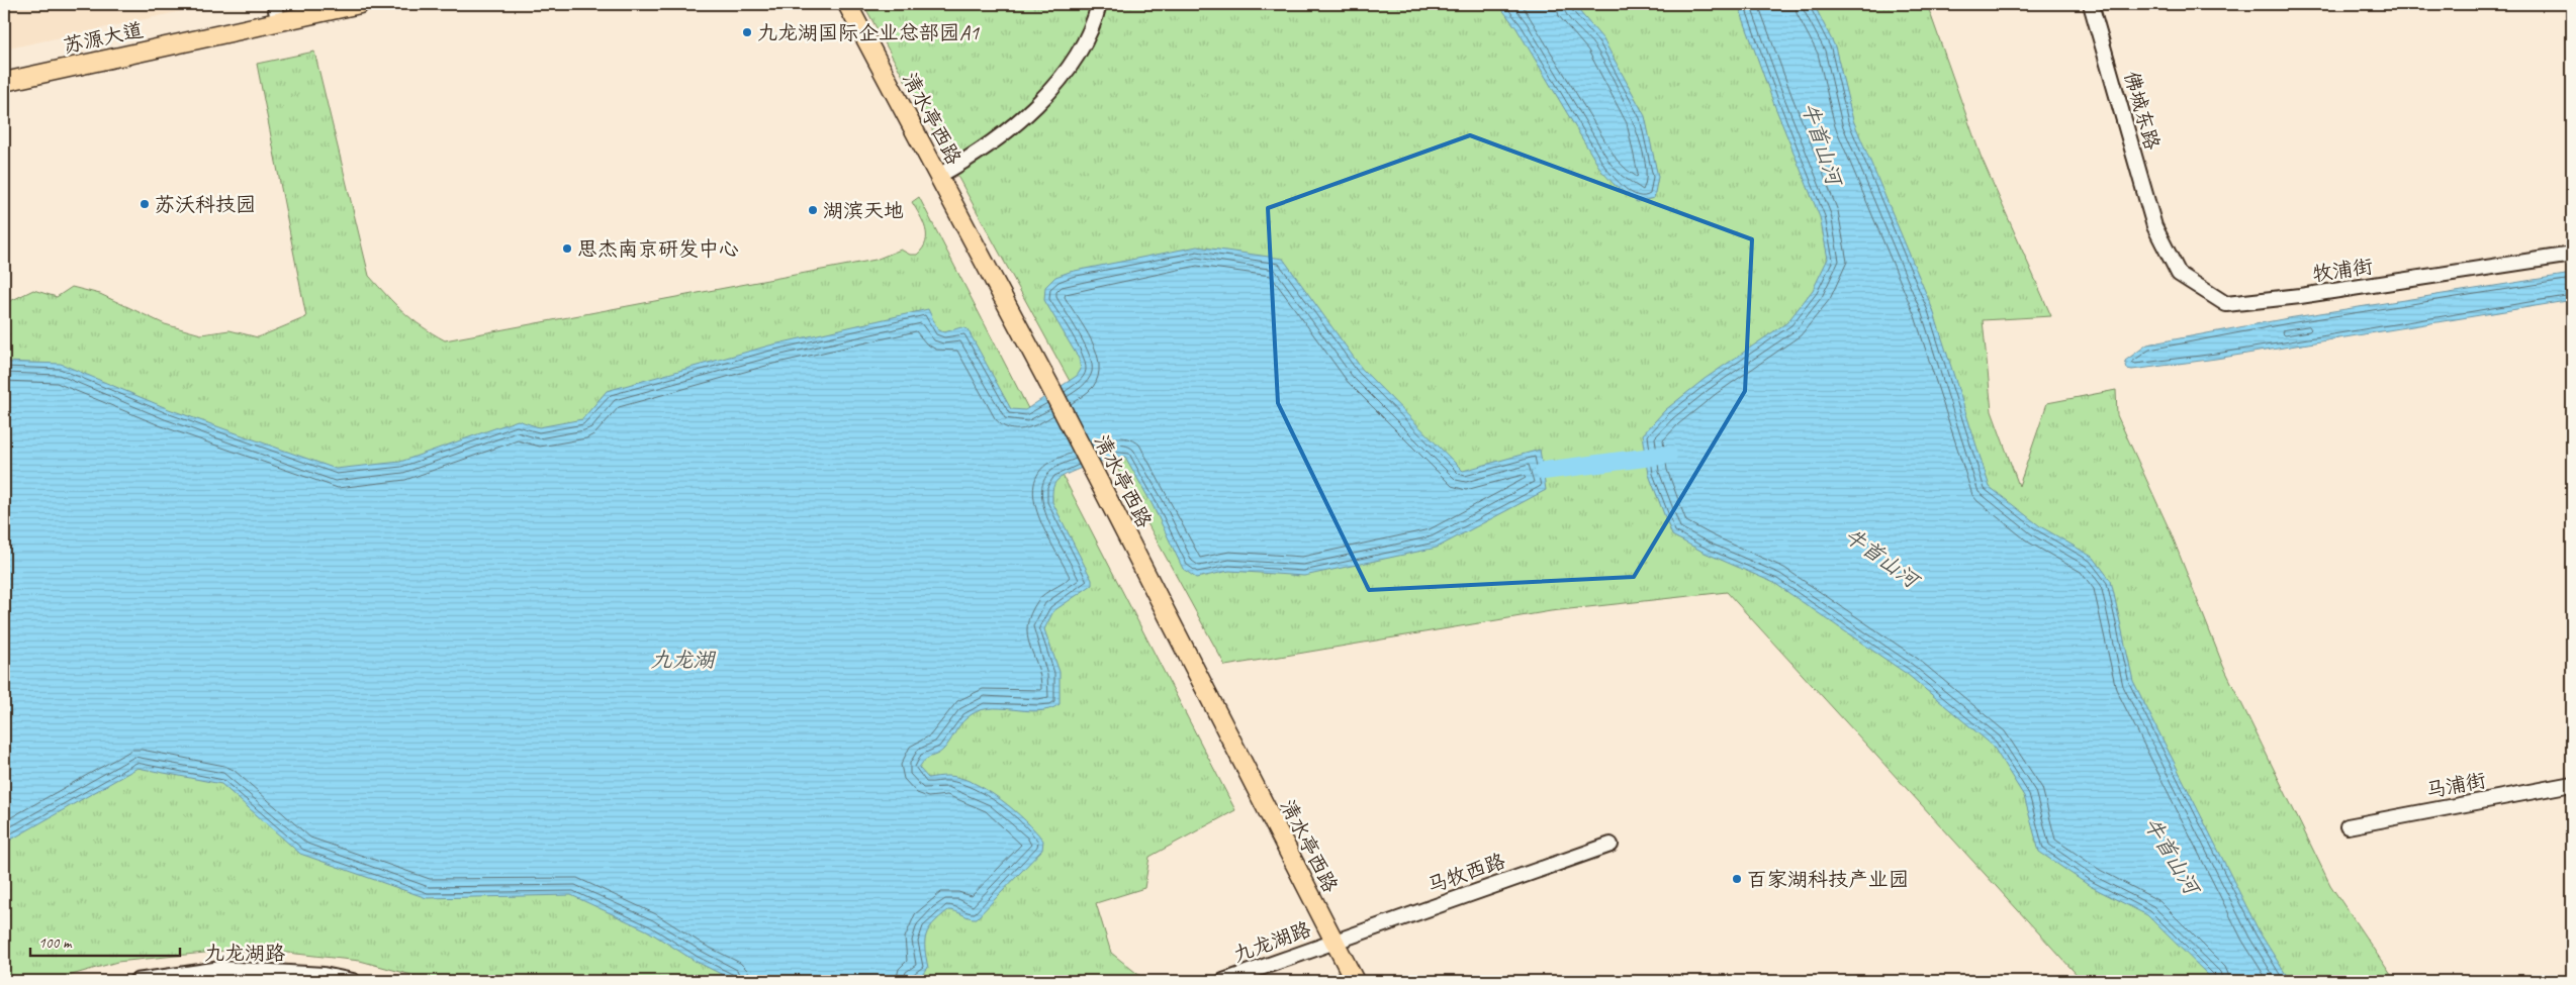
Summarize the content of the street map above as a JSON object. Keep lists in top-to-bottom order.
{
  "streets": {
    "main road": ["苏源大道", "清水亭西路"],
    "street": [
      "佛城东路",
      "牧浦街",
      "马浦街",
      "马牧西路",
      "九龙湖路"
    ]
  },
  "crossings": [
    ["佛城东路", "牧浦街"],
    ["清水亭西路", "马牧西路"],
    ["清水亭西路", "九龙湖路"],
    ["马牧西路", "九龙湖路"]
  ],
  "water": ["牛首山河", "九龙湖"],
  "places": [
    "九龙湖国际企业总部园A1",
    "苏沃科技园",
    "湖滨天地",
    "思杰南京研发中心",
    "百家湖科技产业园"
  ],
  "scale_bar": "100 m"
}
